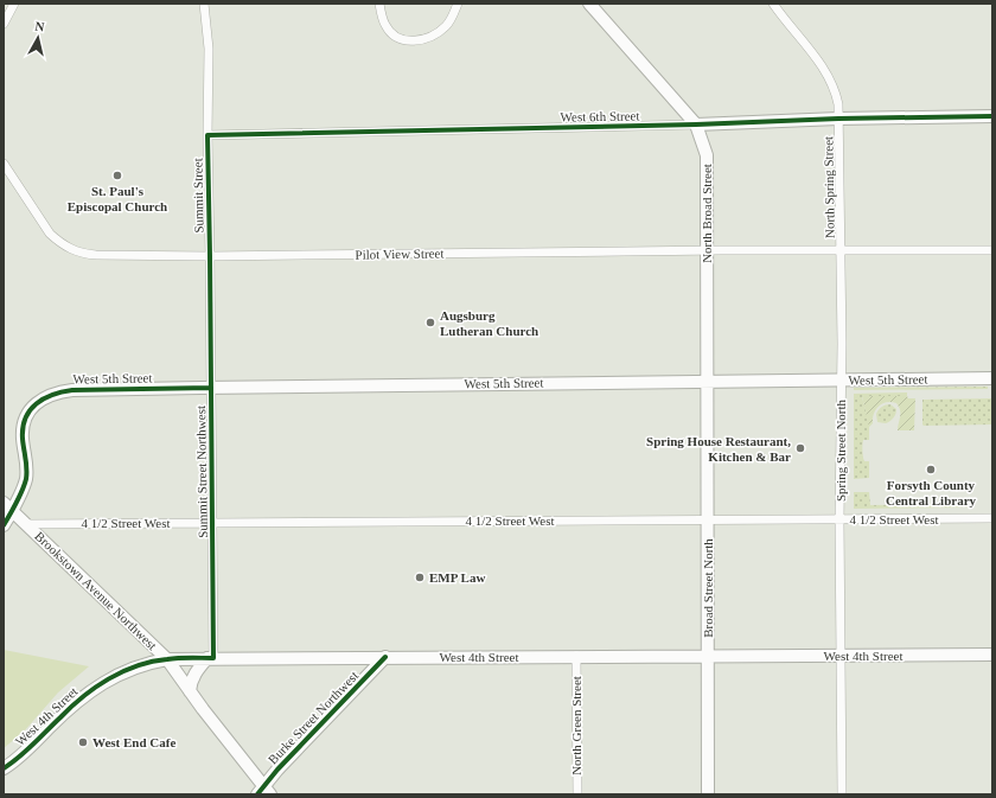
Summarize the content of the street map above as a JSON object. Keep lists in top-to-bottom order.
{
  "streets": {
    "street": [
      "West 6th Street",
      "North Spring Street",
      "Summit Street",
      "North Broad Street",
      "Pilot View Street",
      "West 5th Street",
      "Spring Street North",
      "Summit Street Northwest",
      "4 1/2 Street West",
      "Broad Street North",
      "Brookstown Avenue Northwest",
      "West 4th Street",
      "Burke Street Northwest",
      "North Green Street"
    ]
  },
  "crossings": [
    ["West 6th Street", "North Spring Street"],
    ["West 6th Street", "Summit Street"],
    ["West 6th Street", "North Broad Street"],
    ["North Spring Street", "Pilot View Street"],
    ["North Spring Street", "Spring Street North"],
    ["Summit Street", "Pilot View Street"],
    ["Summit Street", "Summit Street Northwest"],
    ["North Broad Street", "Pilot View Street"],
    ["North Broad Street", "West 5th Street"],
    ["North Broad Street", "Broad Street North"],
    ["Pilot View Street", "Spring Street North"],
    ["Pilot View Street", "Summit Street Northwest"],
    ["West 5th Street", "Spring Street North"],
    ["West 5th Street", "Summit Street Northwest"],
    ["West 5th Street", "Broad Street North"],
    ["West 5th Street", "Brookstown Avenue Northwest"],
    ["Spring Street North", "4 1/2 Street West"],
    ["Spring Street North", "West 4th Street"],
    ["Summit Street Northwest", "4 1/2 Street West"],
    ["Summit Street Northwest", "West 4th Street"],
    ["4 1/2 Street West", "Broad Street North"],
    ["4 1/2 Street West", "Brookstown Avenue Northwest"],
    ["Broad Street North", "West 4th Street"],
    ["Brookstown Avenue Northwest", "West 4th Street"],
    ["Brookstown Avenue Northwest", "Burke Street Northwest"],
    ["West 4th Street", "Burke Street Northwest"],
    ["West 4th Street", "North Green Street"]
  ],
  "places": [
    "St. Paul's Episcopal Church",
    "Augsburg Lutheran Church",
    "Spring House Restaurant, Kitchen & Bar",
    "Forsyth County Central Library",
    "EMP Law",
    "West End Cafe"
  ],
  "north": "top"
}
